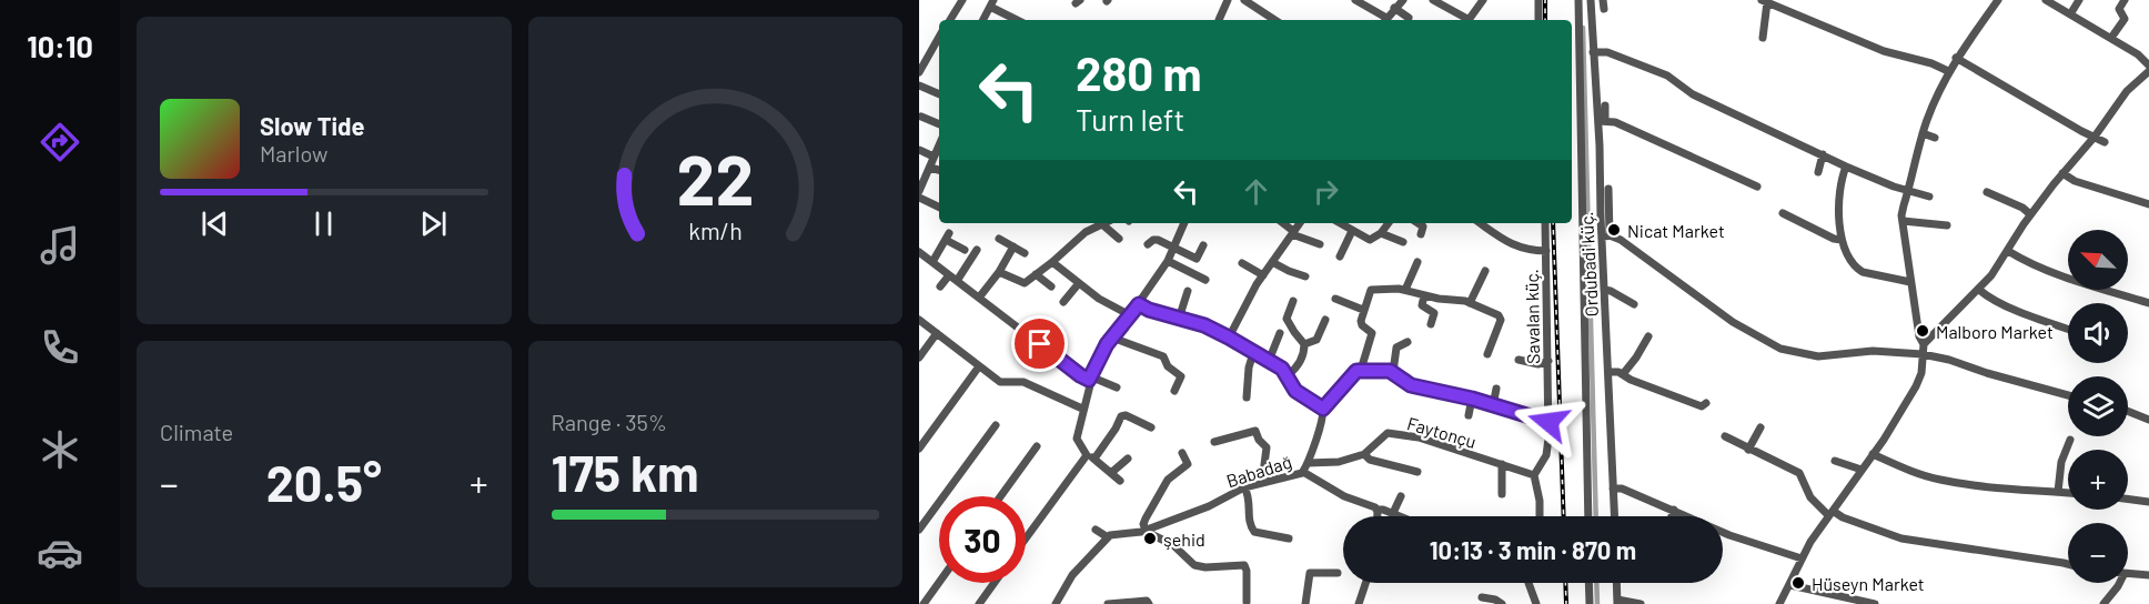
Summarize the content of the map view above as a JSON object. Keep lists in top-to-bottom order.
{
  "streets": {
    "street": [
      "Ordubadi küç.",
      "Savalan küç.",
      "Faytonçu",
      "Babadağ"
    ]
  },
  "crossings": [
    ["Savalan küç.", "Faytonçu"],
    ["Faytonçu", "Babadağ"]
  ],
  "places": [
    "Nicat Market",
    "Malboro Market",
    "şehid",
    "Hüseyn Market"
  ],
  "north": "top left",
  "page": {
    "tabs": "10:10",
    "turn": ["280 m", "Turn left"],
    "song": ["Slow Tide", "Marlow"],
    "map_buttons": ["+", "−"],
    "tile": [
      "Climate",
      ["Range · 35%", "175 km"]
    ],
    "heat": ["−", "20.5°", "+"],
    "limit": "30",
    "trip": "10:13 · 3 min · 870 m",
    "gauge": ["22", "km/h"]
  }
}
